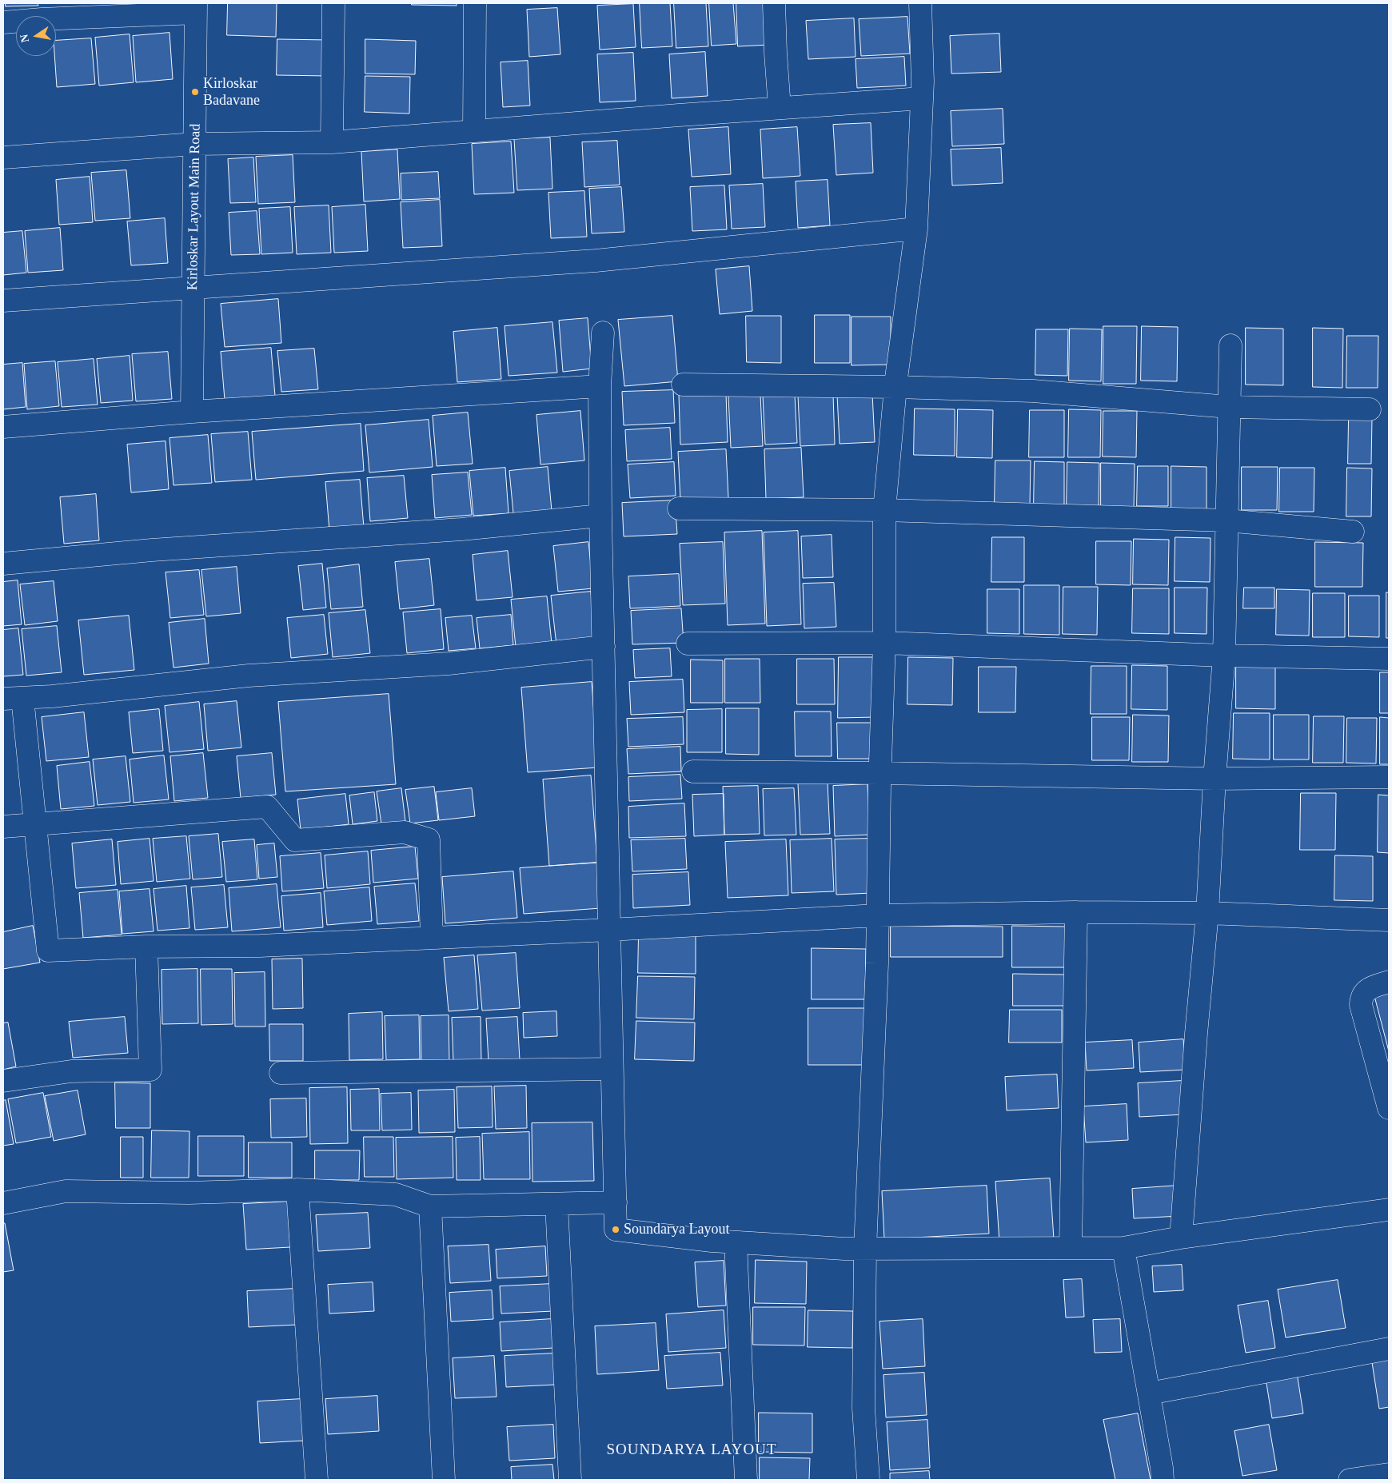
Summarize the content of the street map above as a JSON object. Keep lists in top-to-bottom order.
{
  "streets": {
    "street": ["Kirloskar Layout Main Road"]
  },
  "districts": ["SOUNDARYA LAYOUT"],
  "places": ["Kirloskar Badavane", "Soundarya Layout"],
  "north": "left"
}
